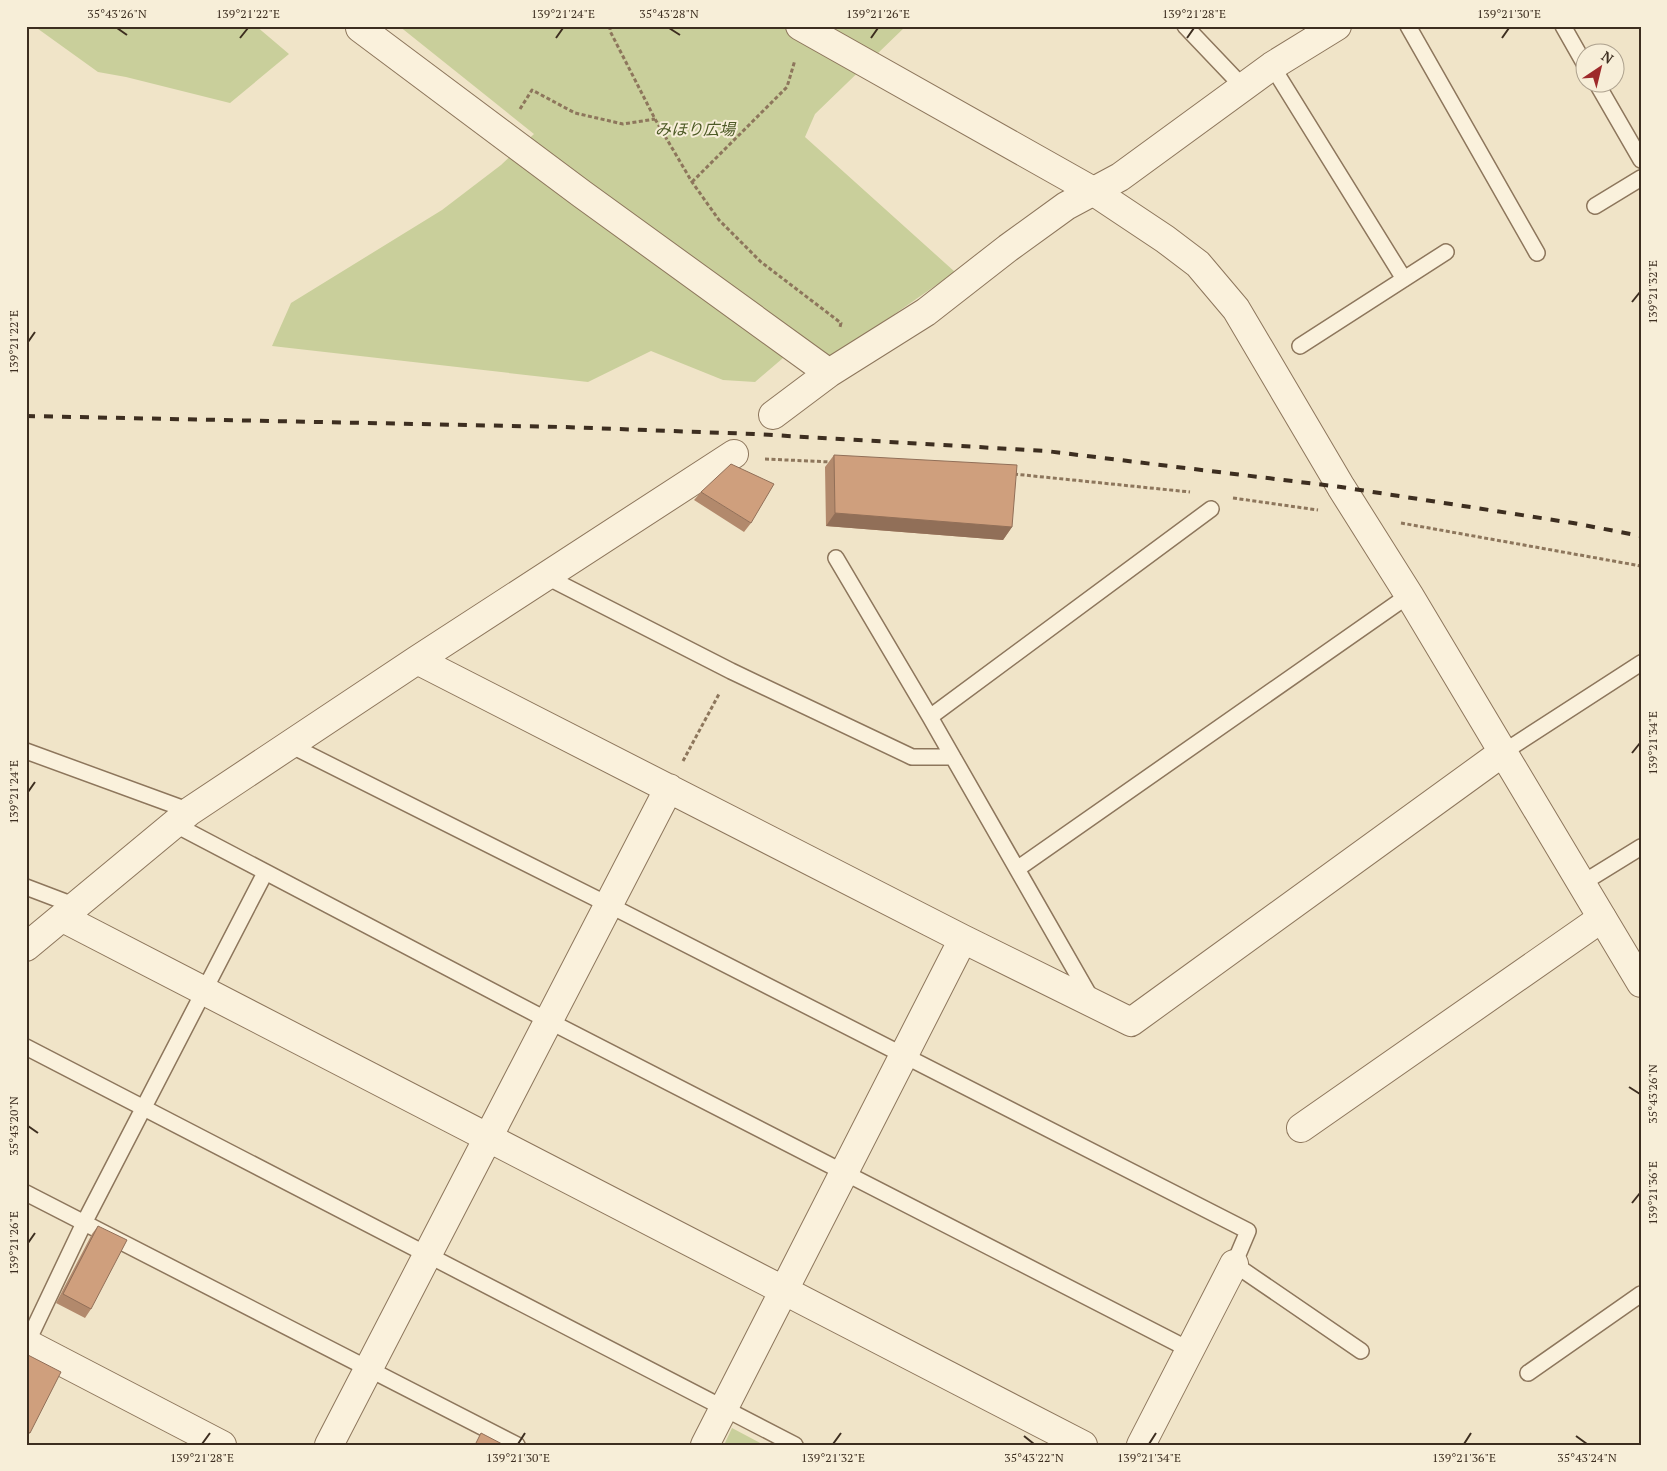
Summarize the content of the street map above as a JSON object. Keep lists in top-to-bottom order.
{
  "parks": ["みほり広場"],
  "north": "top right",
  "coordinates": [
    "35°43'26\"N",
    "139°21'22\"E",
    "139°21'24\"E",
    "35°43'28\"N",
    "139°21'26\"E",
    "139°21'28\"E",
    "139°21'30\"E",
    "139°21'32\"E",
    "139°21'34\"E",
    "35°43'20\"N",
    "139°21'36\"E",
    "35°43'22\"N",
    "35°43'24\"N"
  ]
}
